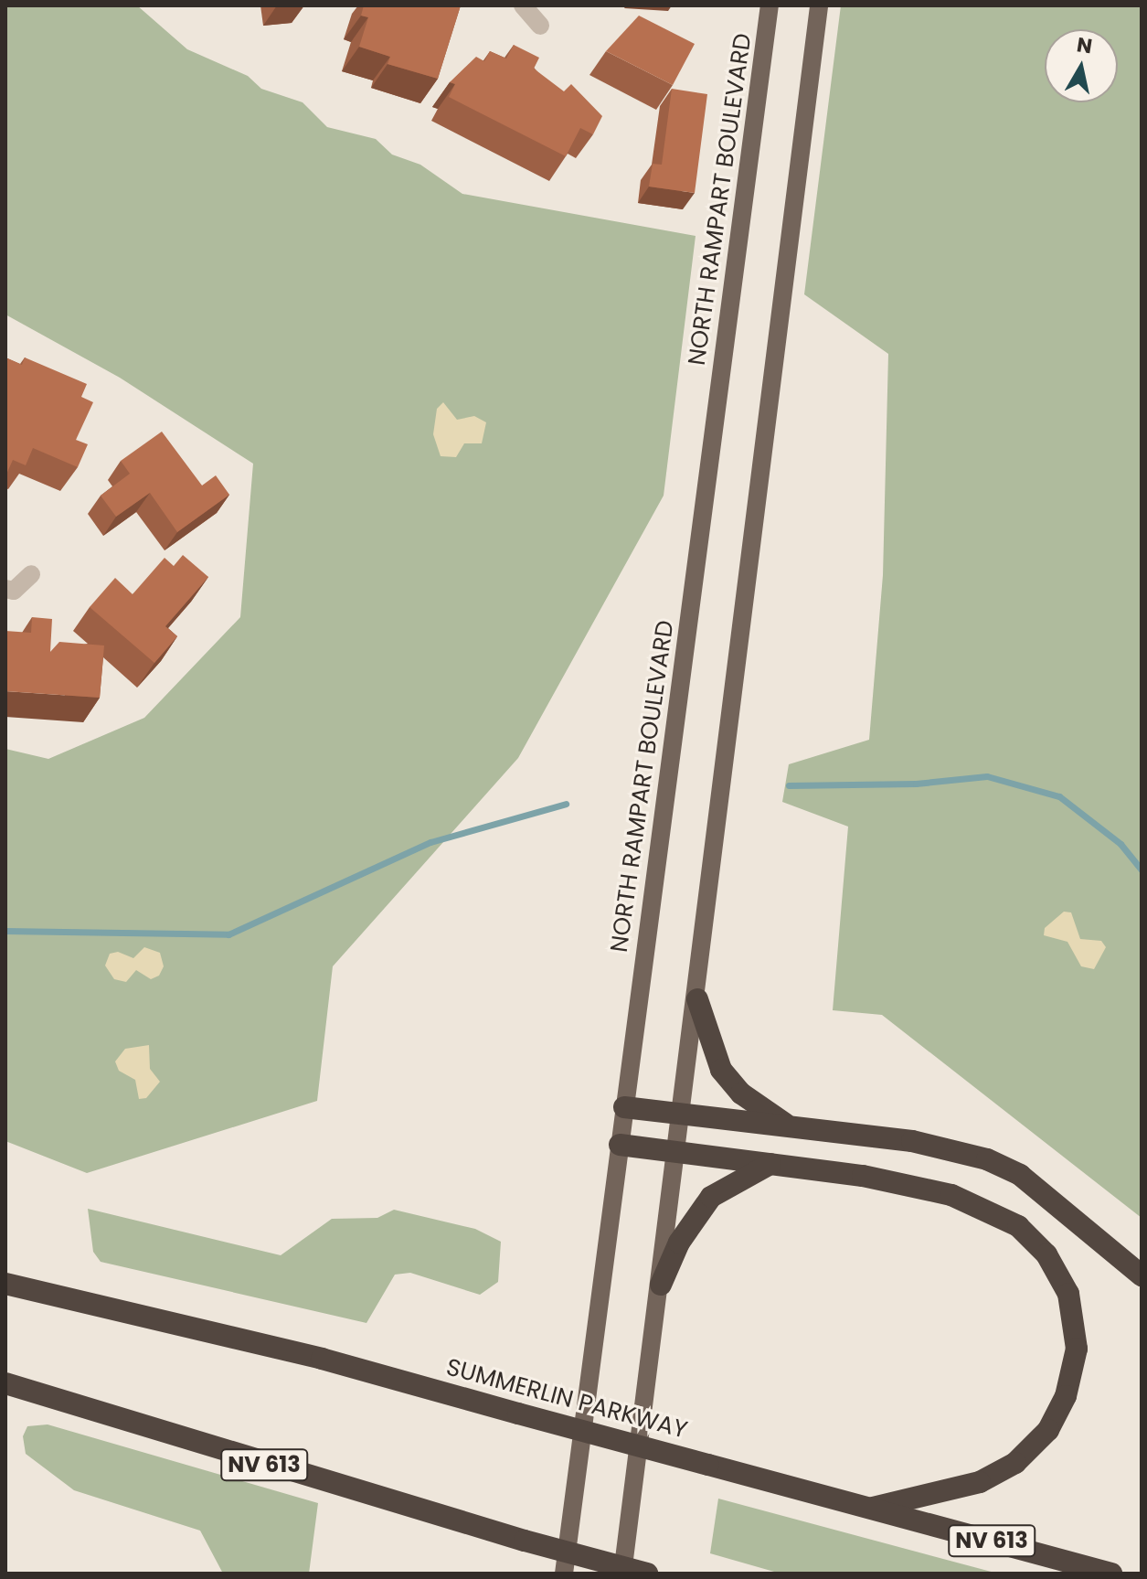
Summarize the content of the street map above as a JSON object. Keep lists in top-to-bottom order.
{
  "streets": {
    "highway": ["SUMMERLIN PARKWAY", "NV 613"],
    "main road": ["NORTH RAMPART BOULEVARD"]
  },
  "north": "top"
}
